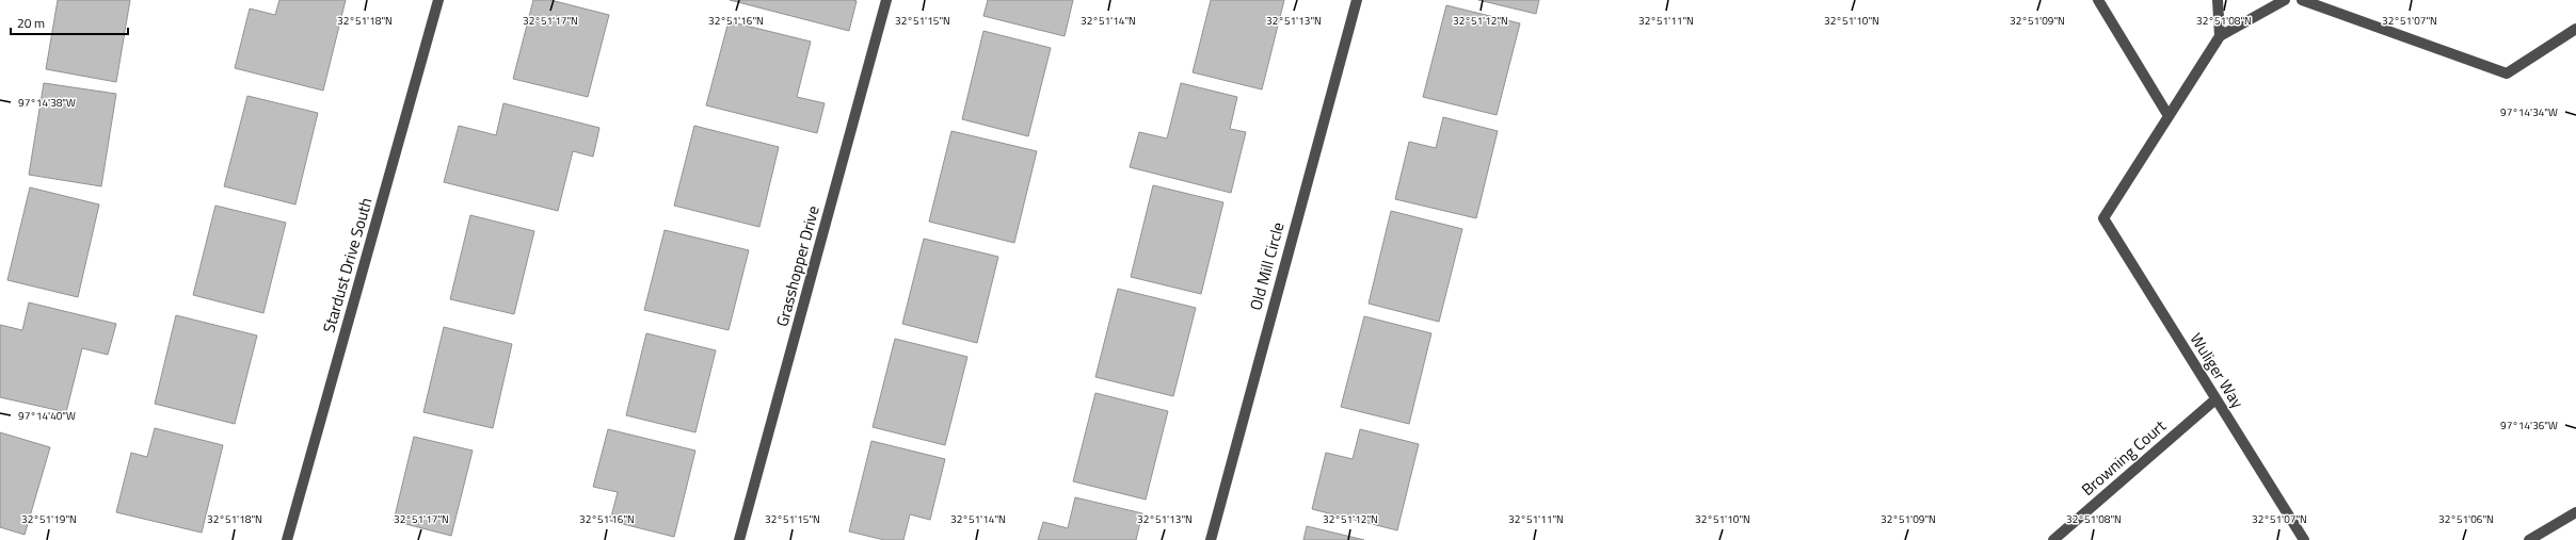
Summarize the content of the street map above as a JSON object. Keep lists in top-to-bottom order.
{
  "streets": {
    "street": [
      "Stardust Drive South",
      "Grasshopper Drive",
      "Old Mill Circle",
      "Wuliger Way",
      "Browning Court"
    ]
  },
  "crossings": [
    ["Wuliger Way", "Browning Court"]
  ],
  "scale_bar": "20 m",
  "coordinates": [
    "32°51'18\"N",
    "32°51'17\"N",
    "32°51'16\"N",
    "32°51'15\"N",
    "32°51'14\"N",
    "32°51'13\"N",
    "32°51'12\"N",
    "32°51'11\"N",
    "32°51'10\"N",
    "32°51'09\"N",
    "32°51'08\"N",
    "32°51'07\"N",
    "97°14'38\"W",
    "97°14'34\"W",
    "97°14'40\"W",
    "97°14'36\"W",
    "32°51'19\"N",
    "32°51'06\"N"
  ]
}
